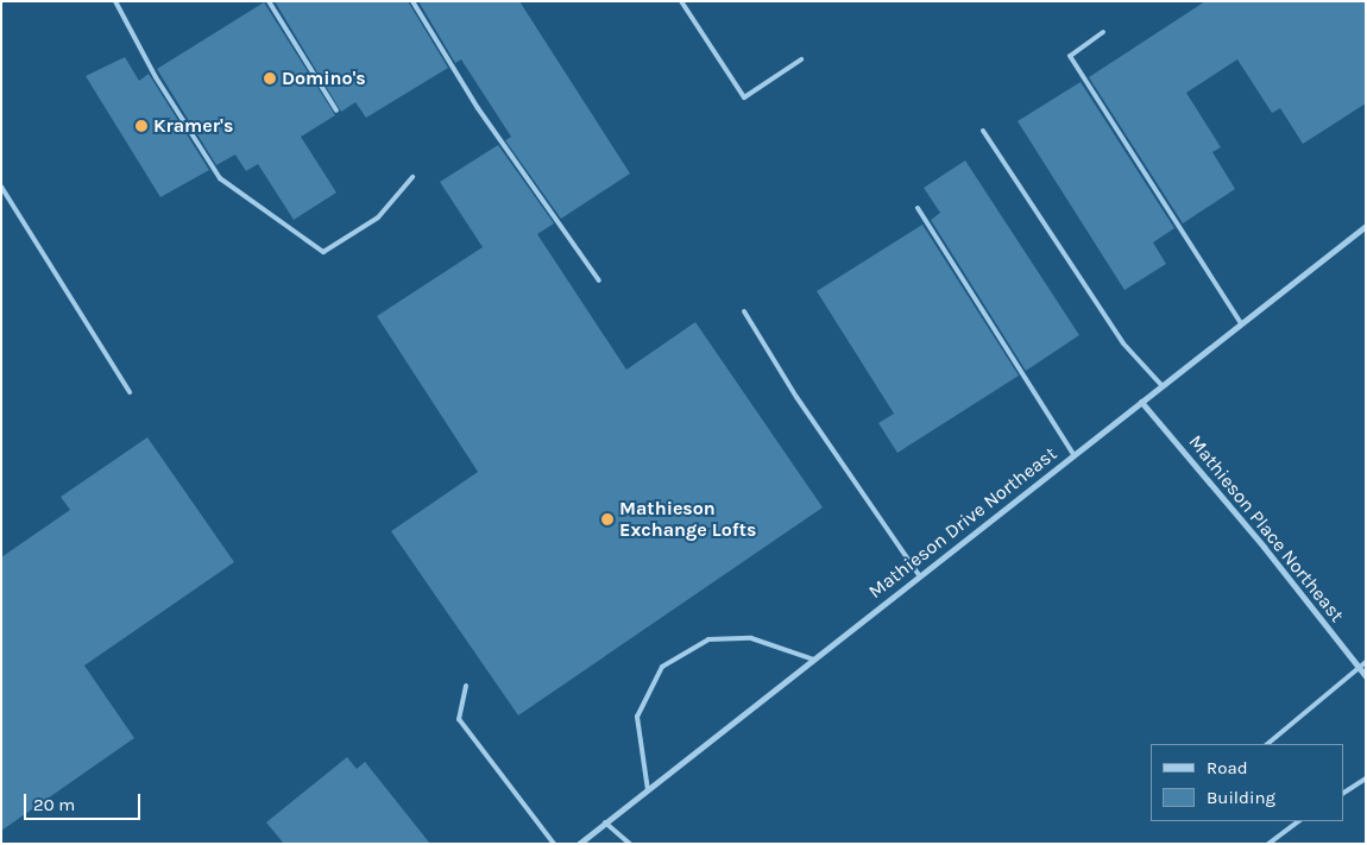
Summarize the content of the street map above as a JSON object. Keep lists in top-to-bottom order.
{
  "streets": {
    "street": ["Mathieson Drive Northeast", "Mathieson Place Northeast"]
  },
  "crossings": [
    ["Mathieson Drive Northeast", "Mathieson Place Northeast"]
  ],
  "places": ["Domino's", "Kramer's", "Mathieson Exchange Lofts"],
  "legend": ["Road", "Building"],
  "scale_bar": "20 m"
}
